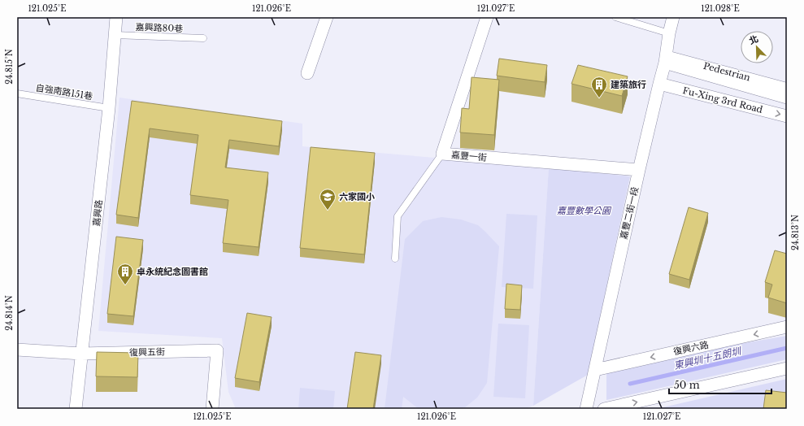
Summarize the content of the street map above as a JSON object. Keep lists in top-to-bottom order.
{
  "streets": {
    "street": [
      "Pedestrian",
      "Fu-Xing 3rd Road",
      "嘉豐一街",
      "嘉興路",
      "嘉豐二街一段",
      "復興六路",
      "復興五街"
    ],
    "lane": ["嘉興路80巷", "自強南路151巷"]
  },
  "crossings": [
    ["嘉興路80巷", "嘉興路"],
    ["Pedestrian", "嘉豐二街一段"],
    ["自強南路151巷", "嘉興路"],
    ["Fu-Xing 3rd Road", "嘉豐二街一段"],
    ["嘉豐一街", "嘉豐二街一段"],
    ["嘉興路", "復興五街"],
    ["嘉豐二街一段", "復興六路"]
  ],
  "water": ["東興圳十五朗圳"],
  "parks": ["嘉豐數學公園"],
  "places": {
    "building": ["建築旅行", "卓永統紀念圖書館"],
    "school or university": ["六家國小"]
  },
  "scale_bar": "50 m",
  "north": "top left",
  "coordinates": [
    "121.025°E",
    "121.026°E",
    "121.027°E",
    "121.028°E",
    "24.815°N",
    "24.813°N",
    "24.814°N"
  ]
}
